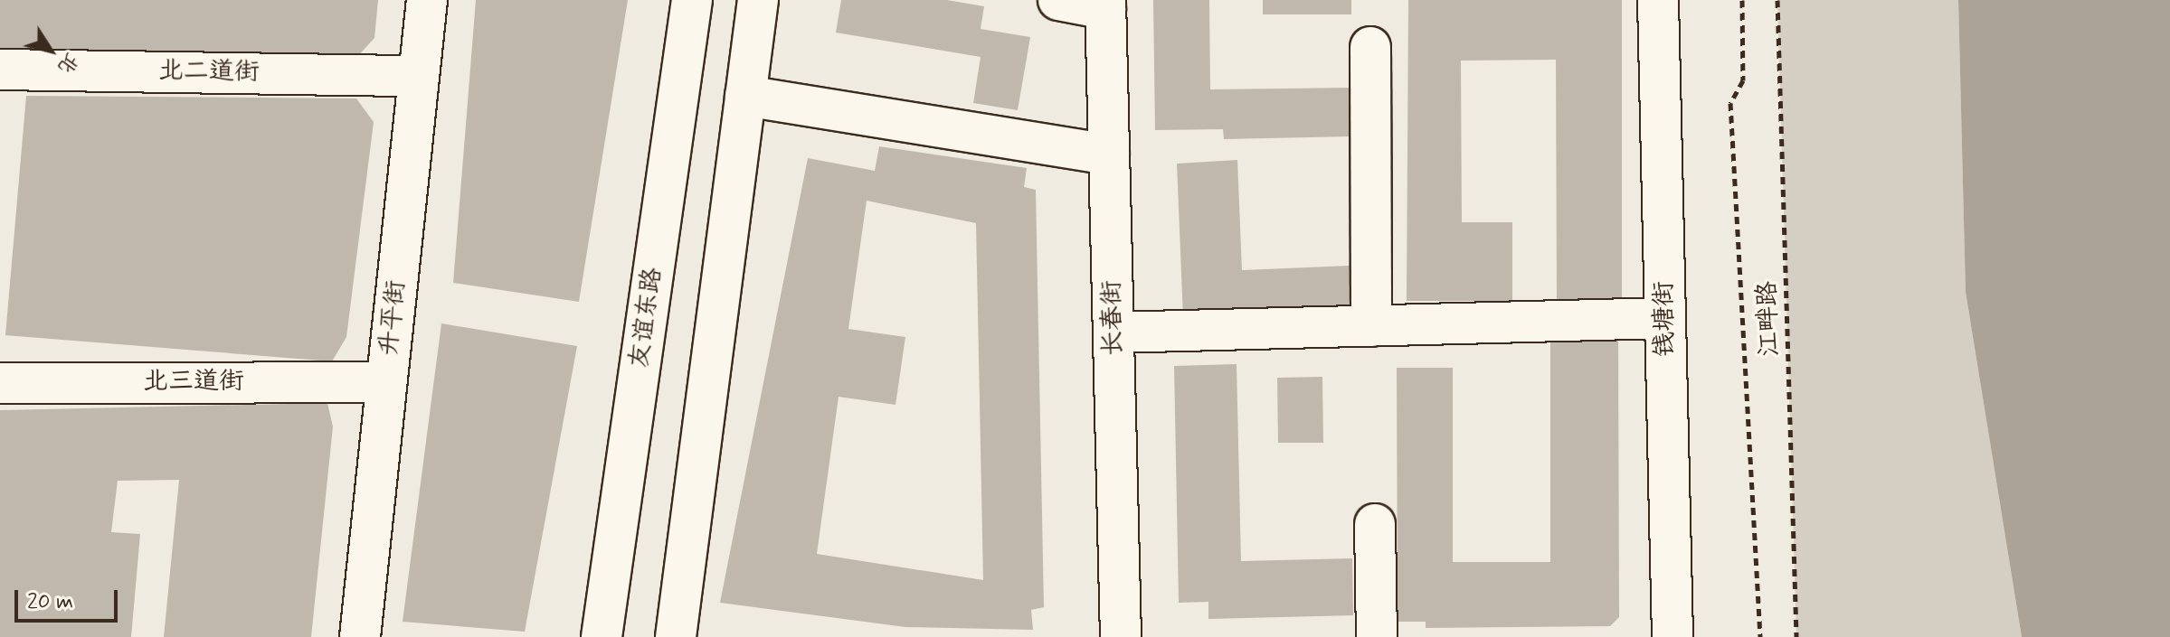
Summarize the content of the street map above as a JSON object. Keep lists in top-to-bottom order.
{
  "streets": {
    "main road": [
      "北二道街",
      "升平街",
      "友谊东路",
      "长春街",
      "钱塘街",
      "北三道街"
    ],
    "path": ["江畔路"]
  },
  "crossings": [
    ["北二道街", "升平街"],
    ["升平街", "北三道街"]
  ],
  "scale_bar": "20 m",
  "north": "bottom right"
}
